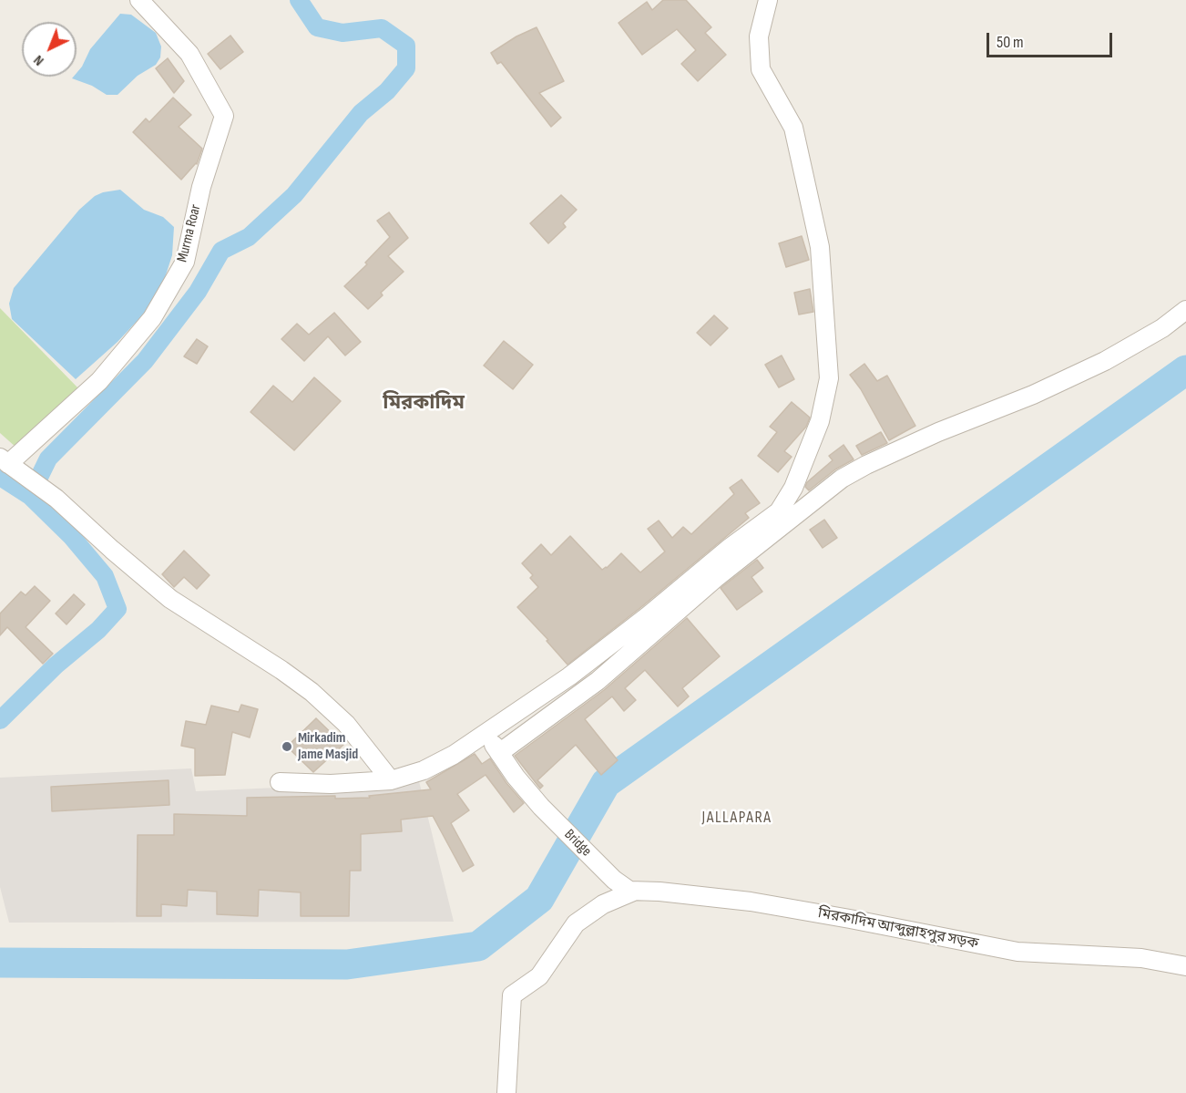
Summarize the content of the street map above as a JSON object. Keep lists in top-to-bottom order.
{
  "streets": {
    "street": ["Murma Roar", "Bridge", "মিরকাদিম আব্দুল্লাহপুর সড়ক"]
  },
  "crossings": [
    ["Bridge", "মিরকাদিম আব্দুল্লাহপুর সড়ক"]
  ],
  "districts": ["মিরকাদিম", "JALLAPARA"],
  "places": ["Mirkadim Jame Masjid"],
  "scale_bar": "50 m",
  "north": "bottom left"
}
